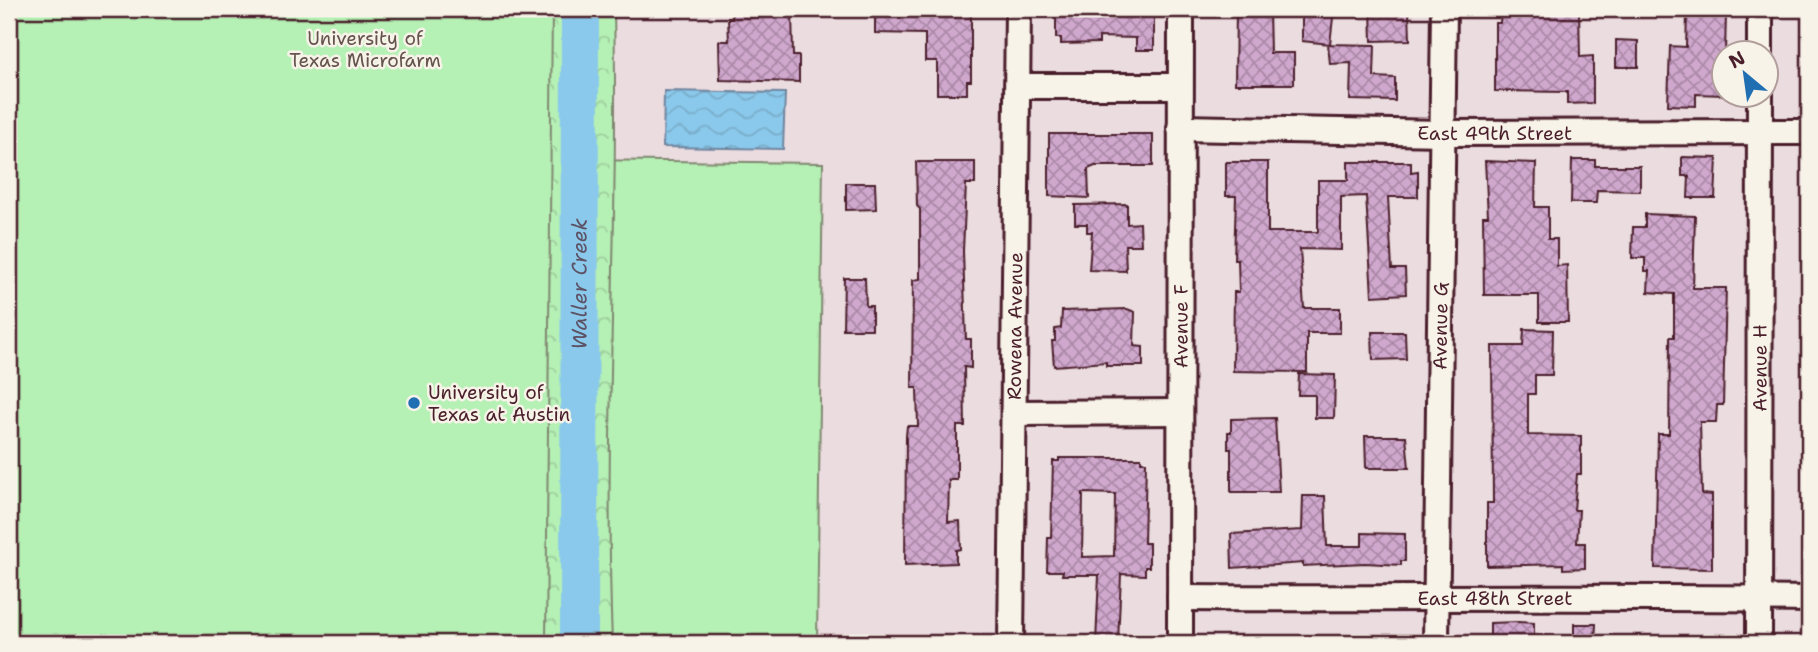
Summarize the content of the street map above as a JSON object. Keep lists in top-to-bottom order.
{
  "streets": {
    "street": [
      "East 49th Street",
      "Rowena Avenue",
      "Avenue F",
      "Avenue G",
      "Avenue H",
      "East 48th Street"
    ]
  },
  "crossings": [
    ["East 49th Street", "Avenue F"],
    ["East 49th Street", "Avenue G"],
    ["East 49th Street", "Avenue H"],
    ["Avenue F", "East 48th Street"],
    ["Avenue G", "East 48th Street"],
    ["Avenue H", "East 48th Street"]
  ],
  "water": ["Waller Creek"],
  "parks": ["University of Texas Microfarm"],
  "places": ["University of Texas at Austin"],
  "north": "top left"
}
